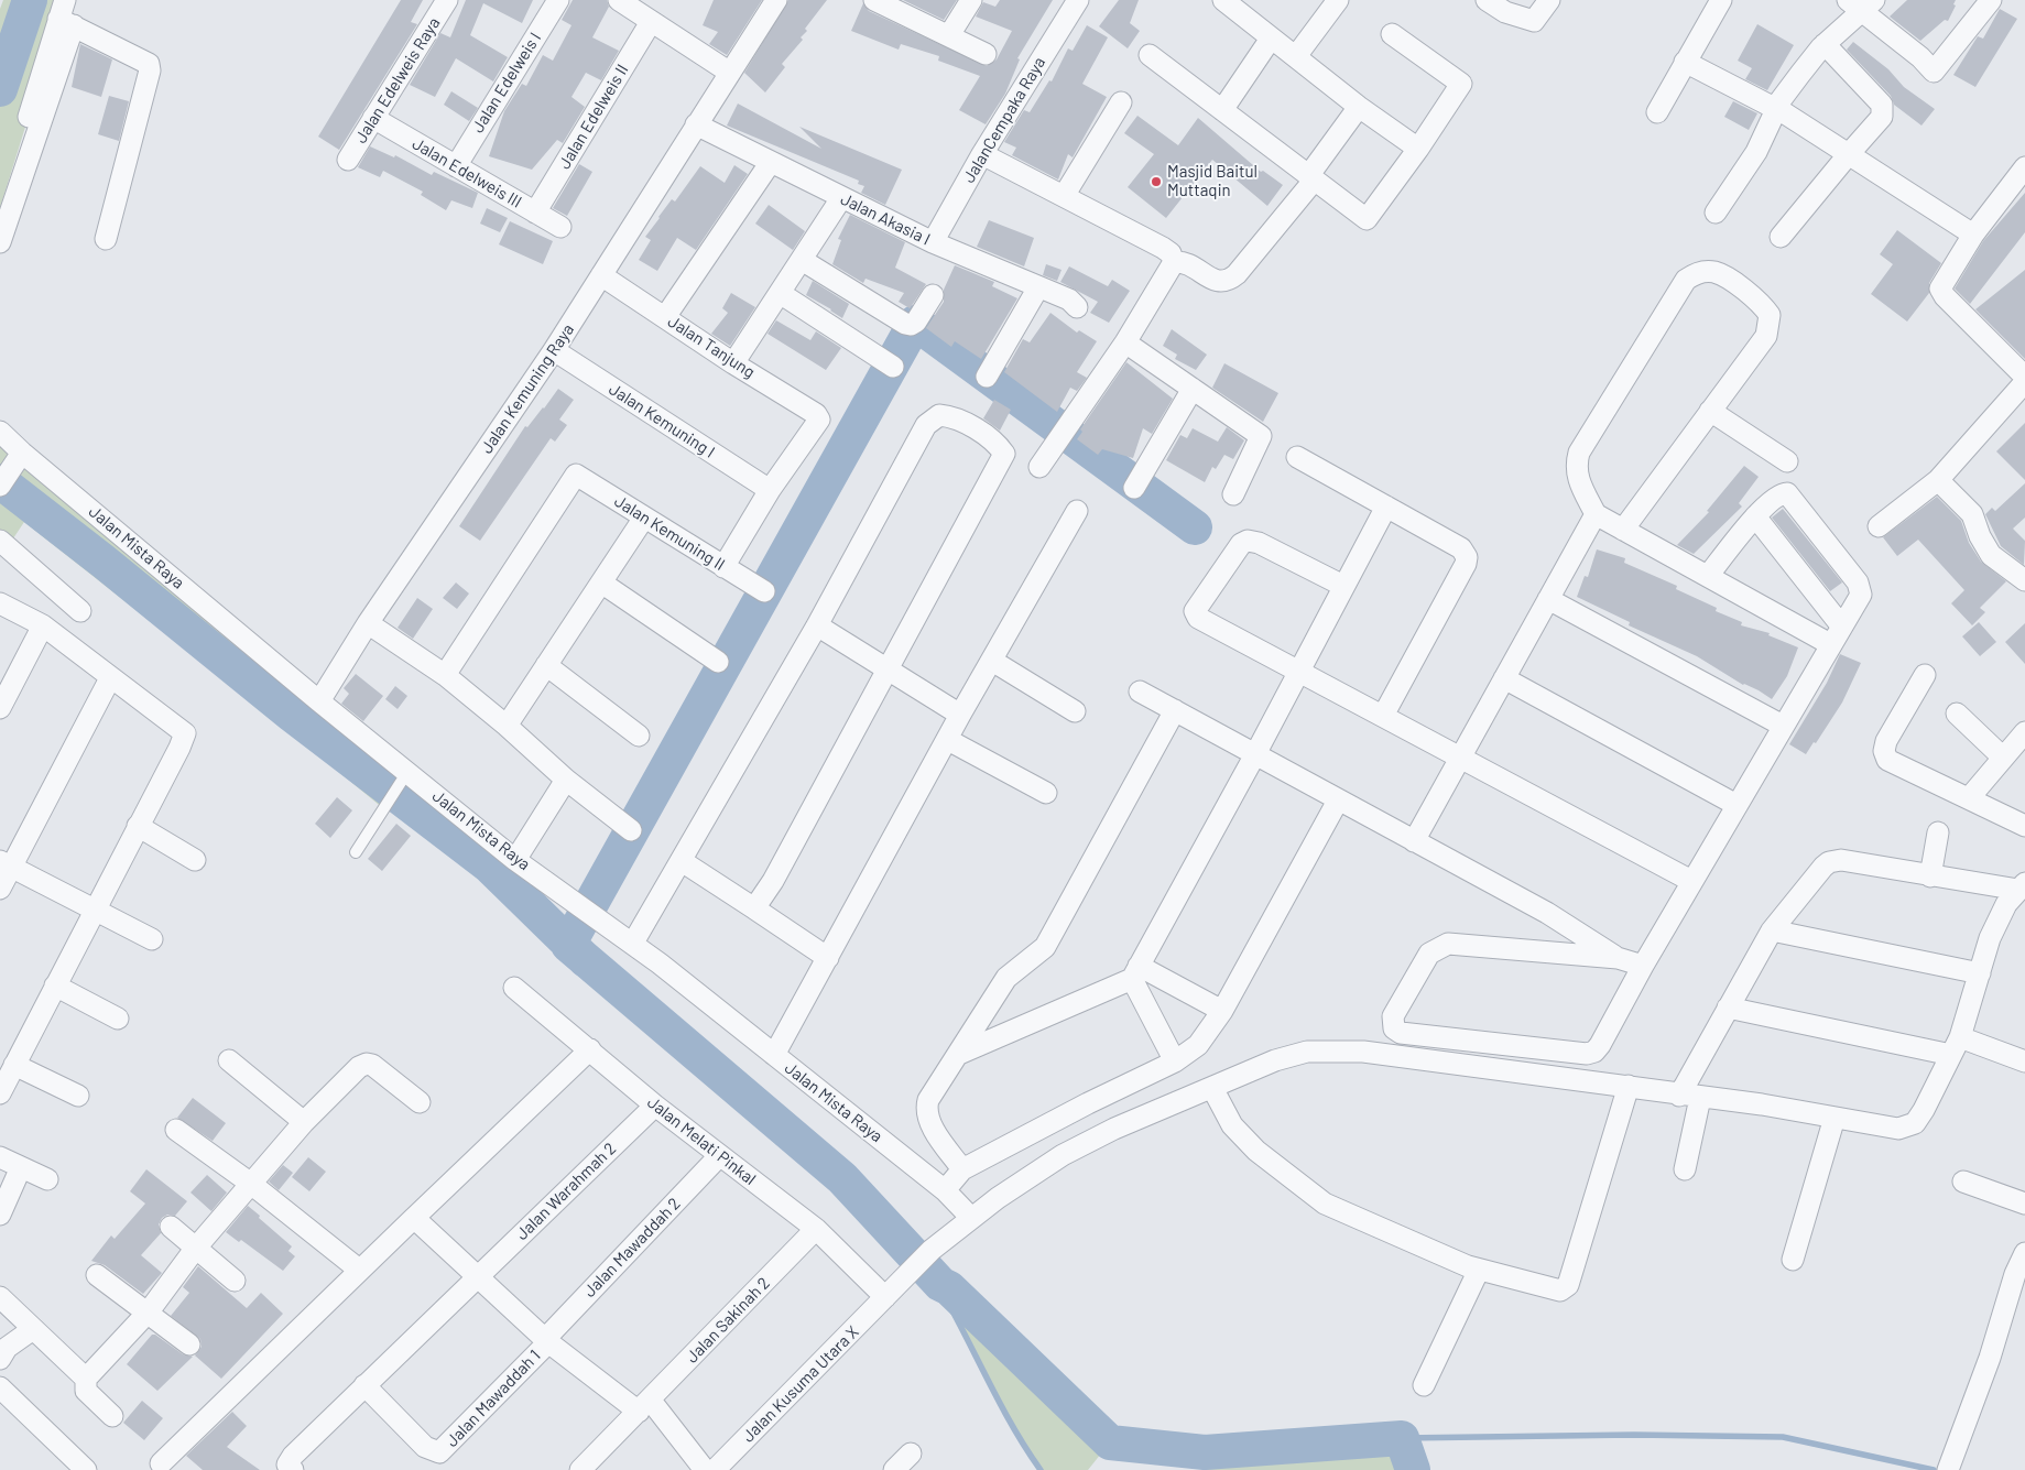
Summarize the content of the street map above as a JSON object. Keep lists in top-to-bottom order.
{
  "streets": {
    "street": [
      "Jalan Edelweis Raya",
      "Jalan Edelweis I",
      "Jalan Edelweis II",
      "JalanCempaka Raya",
      "Jalan Edelweis III",
      "Jalan Akasia I",
      "Jalan Tanjung",
      "Jalan Kemuning Raya",
      "Jalan Kemuning I",
      "Jalan Kemuning II",
      "Jalan Mista Raya",
      "Jalan Melati Pinkal",
      "Jalan Warahmah 2",
      "Jalan Mawaddah 2",
      "Jalan Sakinah 2",
      "Jalan Kusuma Utara X",
      "Jalan Mawaddah 1"
    ]
  },
  "crossings": [
    ["Jalan Edelweis Raya", "Jalan Edelweis III"],
    ["Jalan Edelweis I", "Jalan Edelweis III"],
    ["Jalan Edelweis II", "Jalan Edelweis III"],
    ["JalanCempaka Raya", "Jalan Akasia I"],
    ["Jalan Akasia I", "Jalan Kemuning Raya"],
    ["Jalan Tanjung", "Jalan Kemuning Raya"],
    ["Jalan Tanjung", "Jalan Kemuning I"],
    ["Jalan Kemuning Raya", "Jalan Kemuning I"],
    ["Jalan Kemuning Raya", "Jalan Mista Raya"],
    ["Jalan Mista Raya", "Jalan Kusuma Utara X"],
    ["Jalan Melati Pinkal", "Jalan Warahmah 2"],
    ["Jalan Melati Pinkal", "Jalan Mawaddah 2"],
    ["Jalan Melati Pinkal", "Jalan Sakinah 2"],
    ["Jalan Melati Pinkal", "Jalan Kusuma Utara X"],
    ["Jalan Warahmah 2", "Jalan Mawaddah 1"],
    ["Jalan Mawaddah 2", "Jalan Mawaddah 1"]
  ],
  "places": ["Masjid Baitul Muttaqin"]
}
